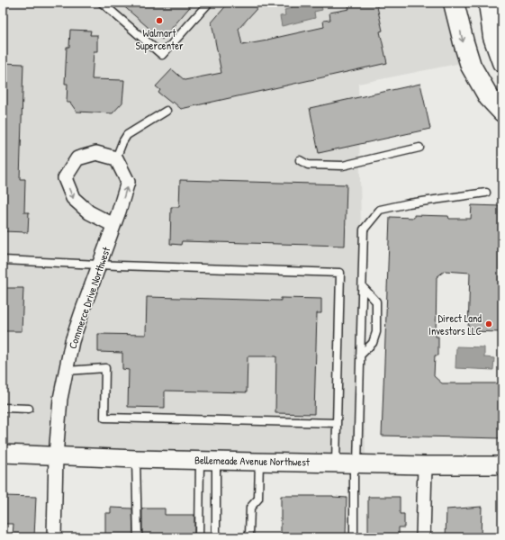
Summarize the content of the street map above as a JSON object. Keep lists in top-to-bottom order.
{
  "streets": {
    "street": ["Commerce Drive Northwest", "Bellemeade Avenue Northwest"]
  },
  "crossings": [
    ["Commerce Drive Northwest", "Bellemeade Avenue Northwest"]
  ],
  "places": ["Walmart Supercenter", "Direct Land Investors LLC"]
}
